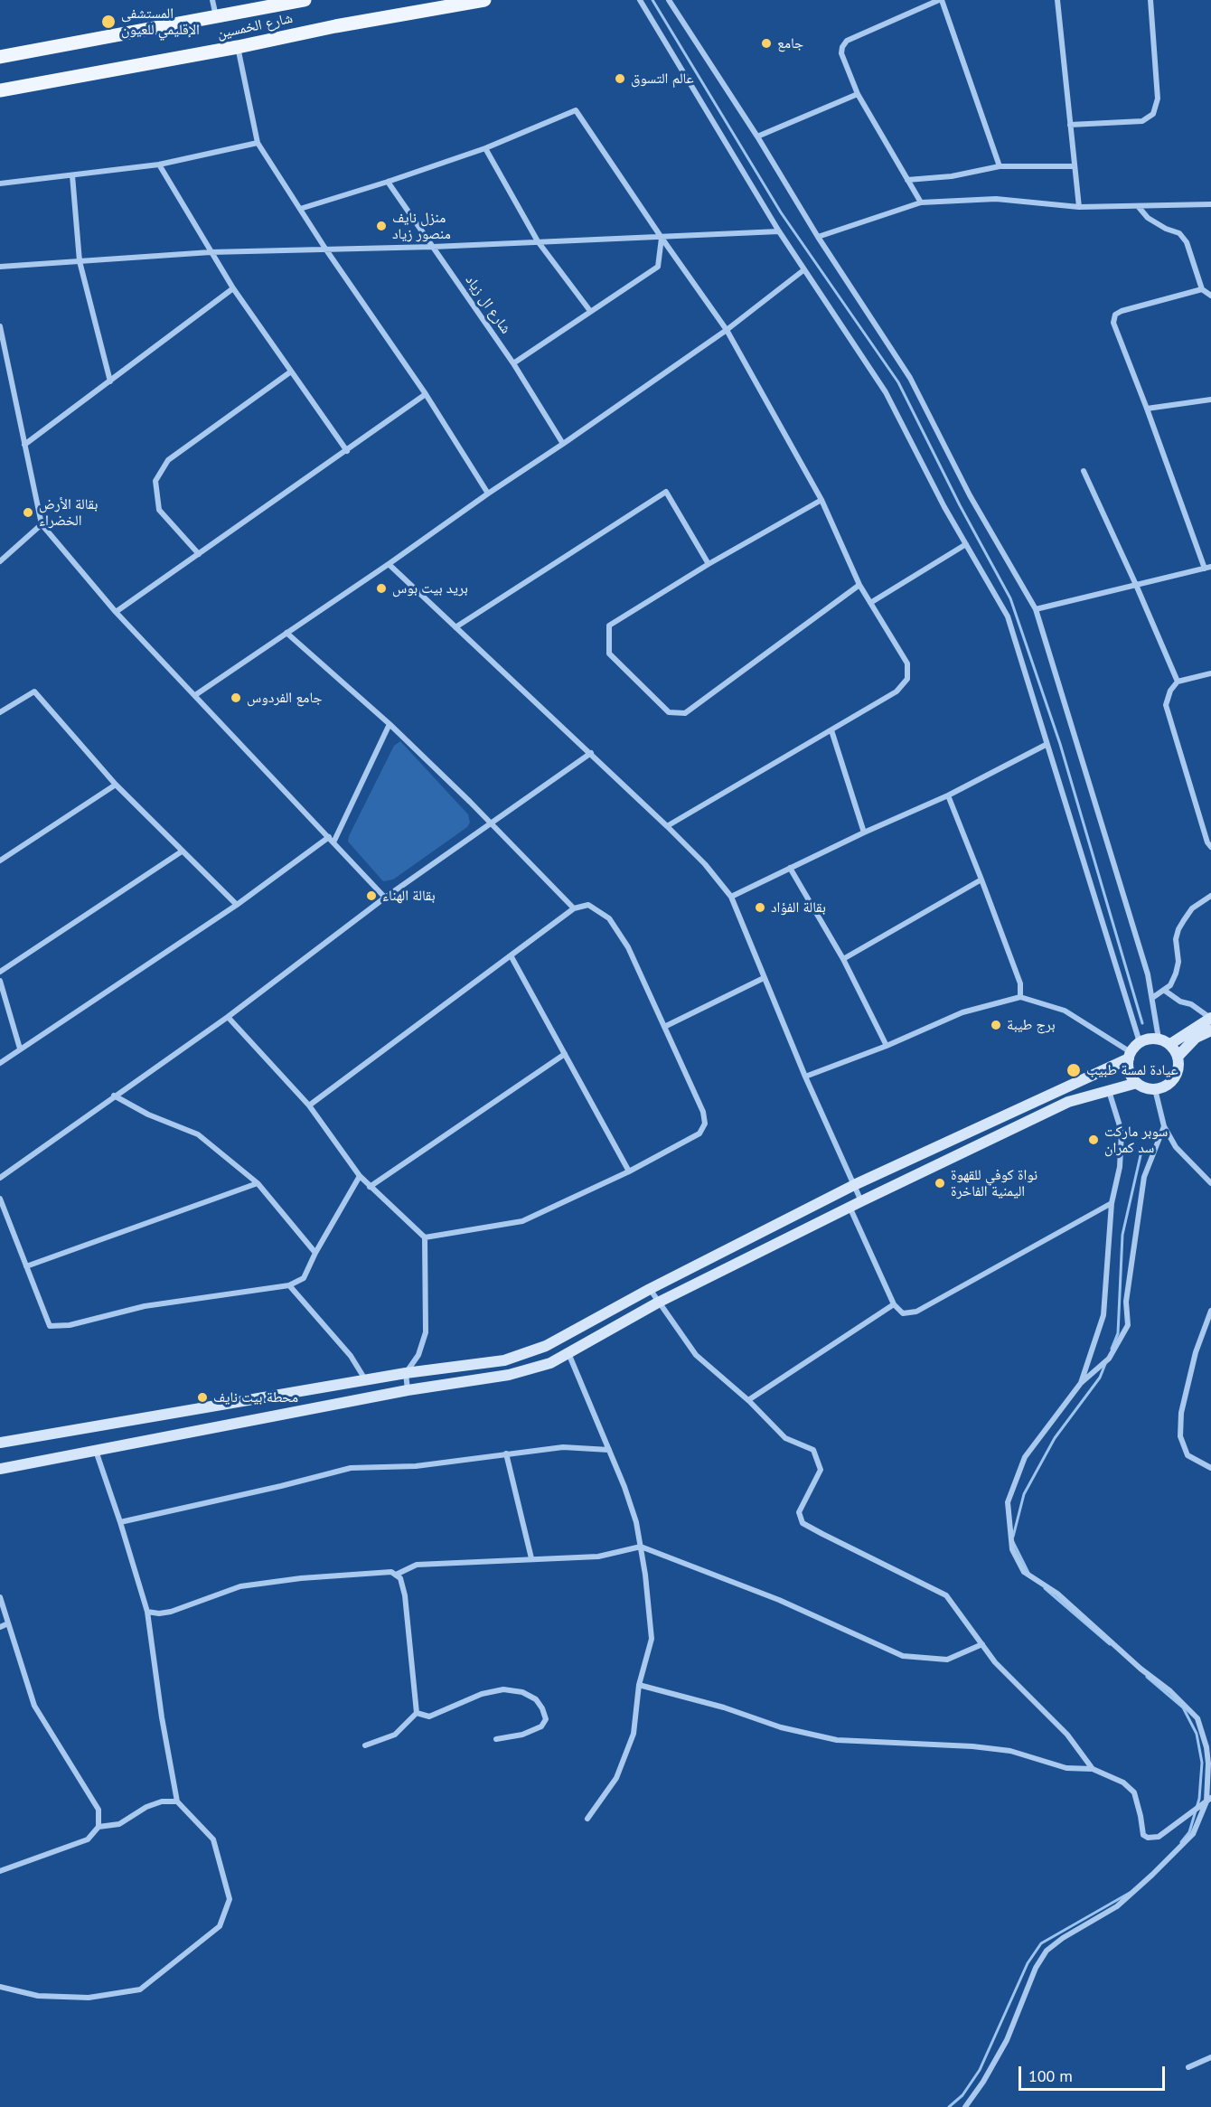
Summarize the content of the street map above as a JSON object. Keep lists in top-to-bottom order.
{
  "streets": {
    "main road": ["شارع الخمسين"],
    "street": ["شارع ال زياد"]
  },
  "places": [
    "المستشفى الإقليمي للعيون",
    "جامع",
    "عالم التسوق",
    "منزل نايف منصور زياد",
    "بقالة الأرض الخضراء",
    "بريد بيت بوس",
    "جامع الفردوس",
    "بقالة الهناء",
    "بقالة الفؤاد",
    "برج طيبة",
    "عيادة لمسة طبيب",
    "سوبر ماركت سد كمران",
    "نواة كوفي للقهوة اليمنية الفاخرة",
    "محطة بيت نايف"
  ],
  "scale_bar": "100 m"
}
